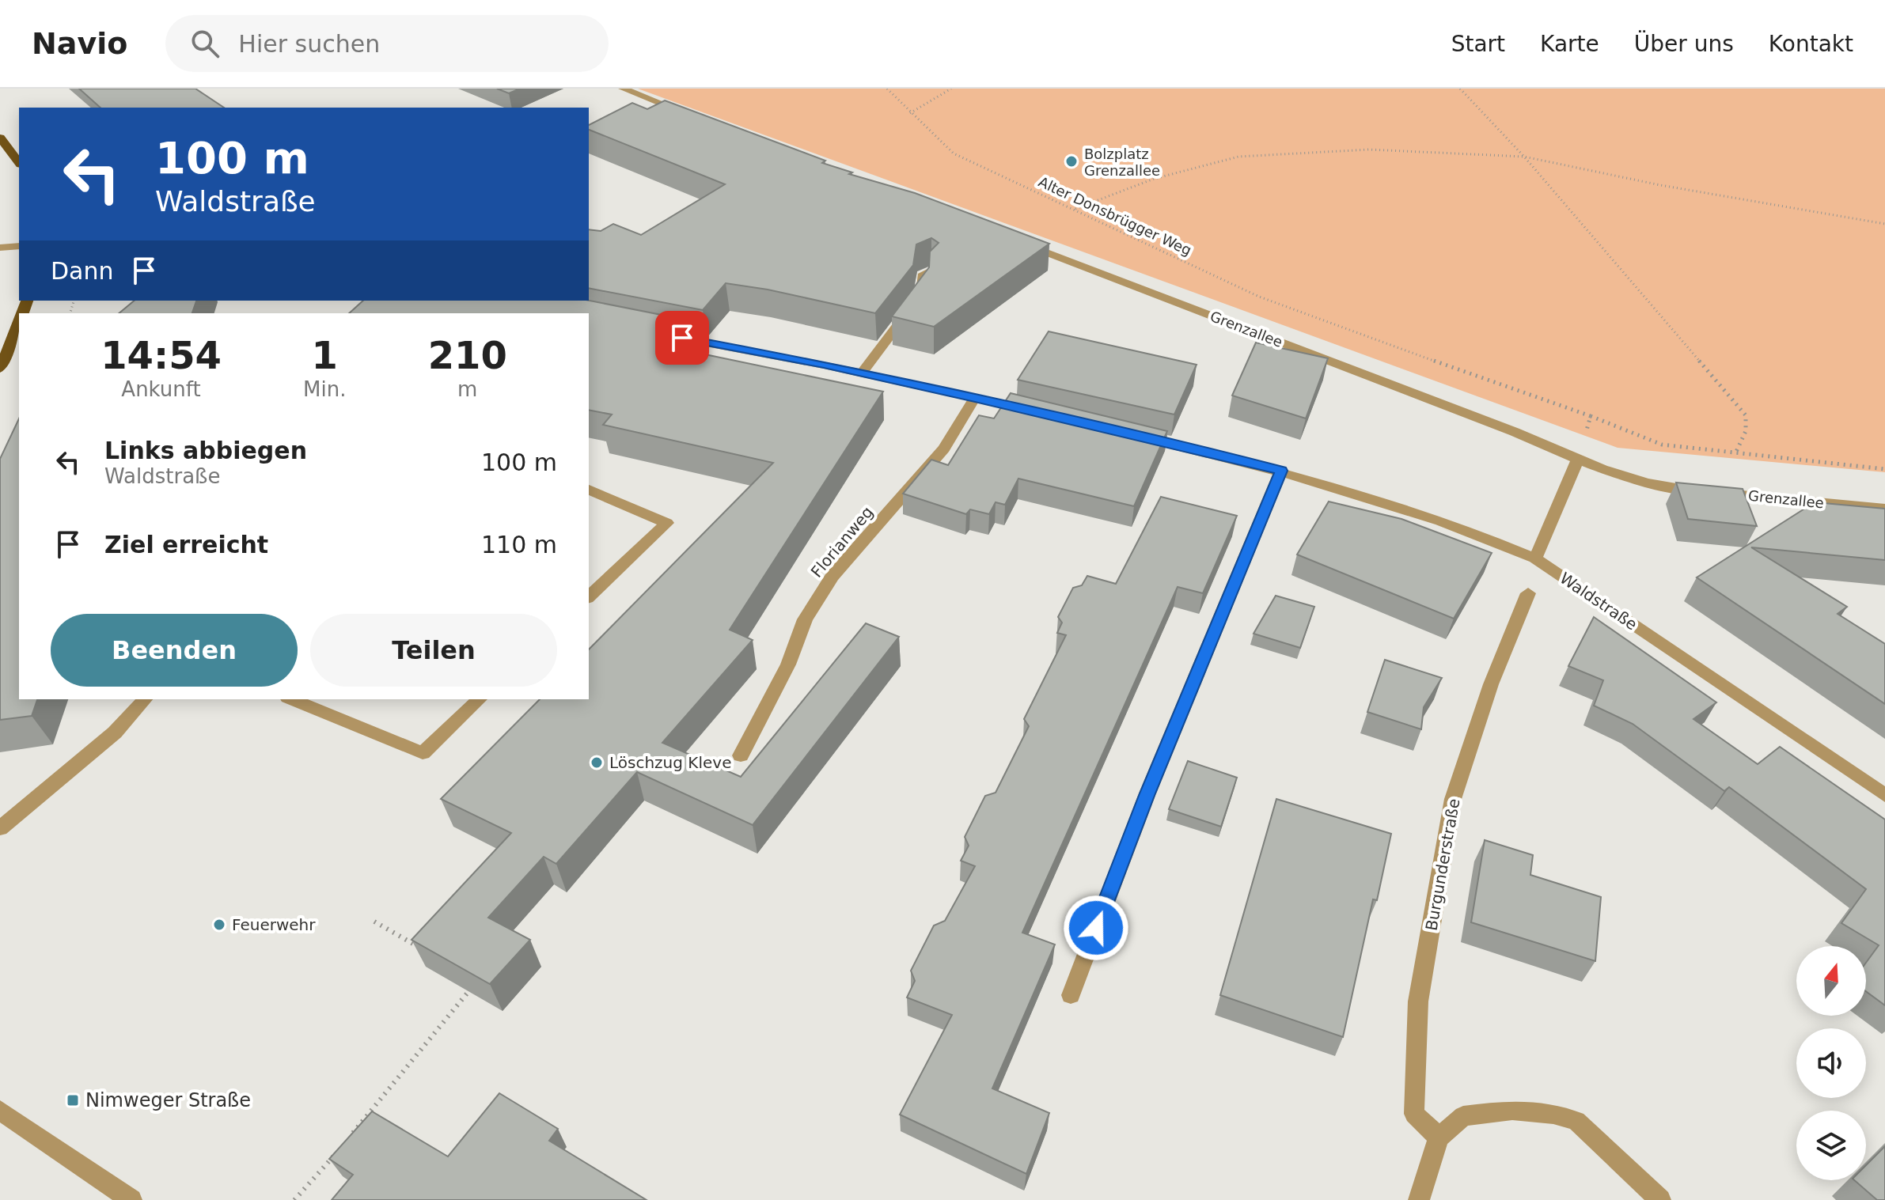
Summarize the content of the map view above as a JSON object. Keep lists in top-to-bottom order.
{
  "streets": {
    "street": [
      "Grenzallee",
      "Florianweg",
      "Waldstraße",
      "Burgunderstraße"
    ],
    "path": ["Alter Donsbrügger Weg"]
  },
  "places": {
    "other": ["Bolzplatz Grenzallee", "Löschzug Kleve", "Feuerwehr"],
    "transit": ["Nimweger Straße"]
  },
  "north": "top",
  "page": {
    "header": "Navio",
    "search": "Hier suchen",
    "nav": [
      "Start",
      "Karte",
      "Über uns",
      "Kontakt"
    ],
    "turn": ["100 m", "Waldstraße"],
    "then": "Dann",
    "eta": [
      "14:54",
      "Ankunft",
      "1",
      "Min.",
      "210",
      "m"
    ],
    "list": [
      {
        "name": "Links abbiegen",
        "note": "Waldstraße",
        "value": "100 m"
      },
      {
        "name": "Ziel erreicht",
        "value": "110 m"
      }
    ],
    "buttons": ["Beenden", "Teilen"]
  }
}
